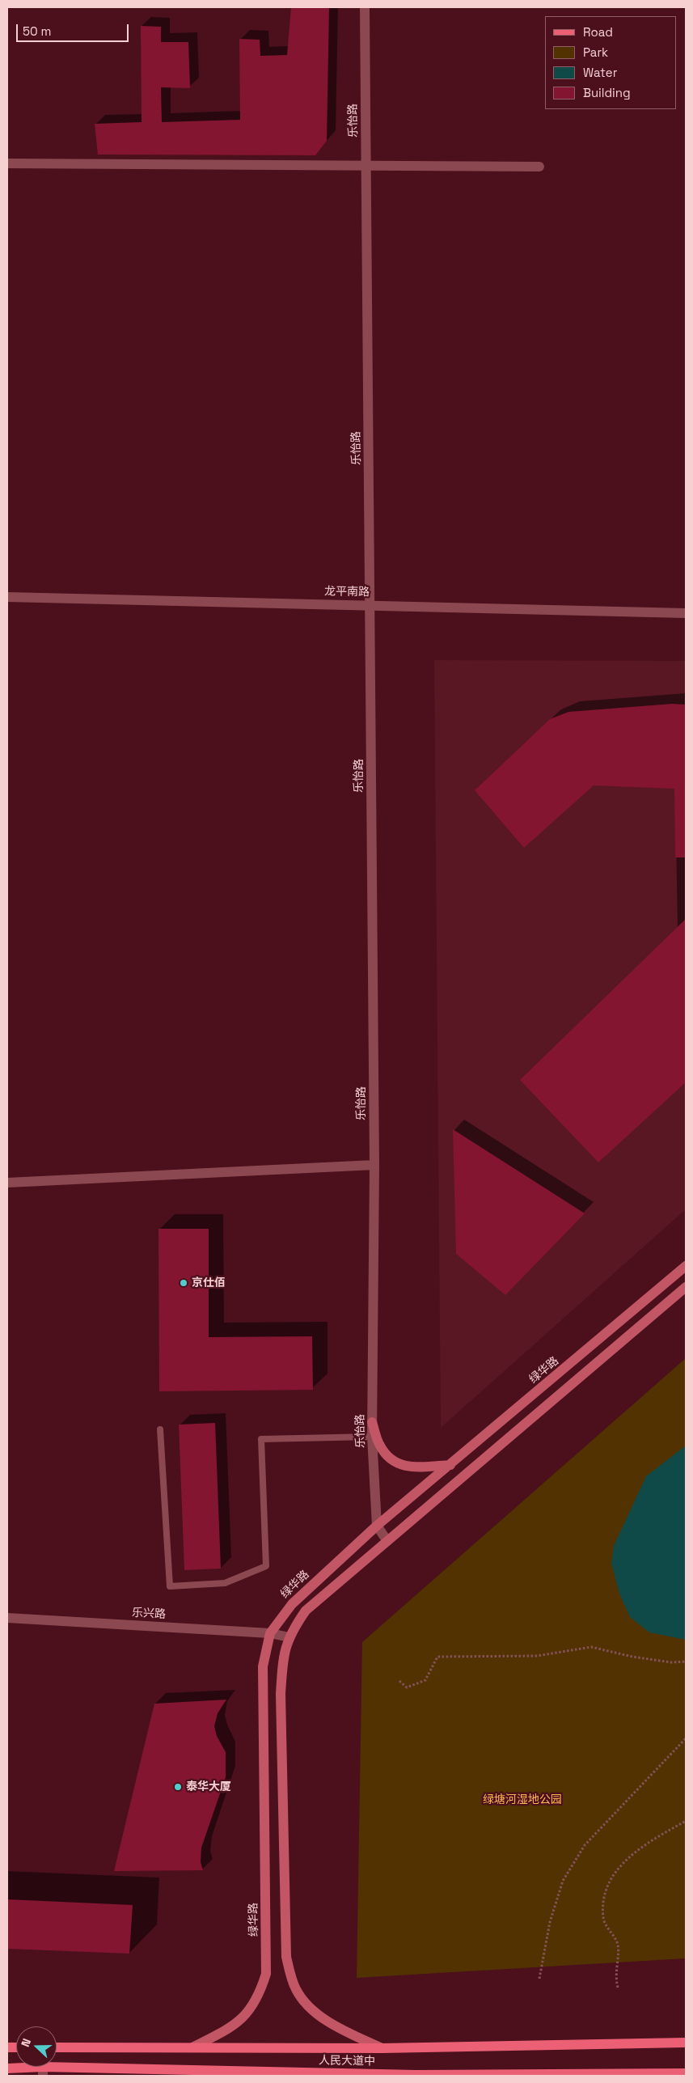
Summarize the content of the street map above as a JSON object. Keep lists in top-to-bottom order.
{
  "streets": {
    "main road": ["绿华路", "人民大道中"],
    "street": ["乐怡路", "龙平南路", "乐兴路"]
  },
  "crossings": [
    ["乐怡路", "龙平南路"],
    ["乐怡路", "绿华路"],
    ["绿华路", "乐兴路"],
    ["绿华路", "人民大道中"]
  ],
  "parks": ["绿塘河湿地公园"],
  "places": ["京仕佰", "泰华大厦"],
  "legend": [
    "Road",
    "Park",
    "Water",
    "Building"
  ],
  "scale_bar": "50 m",
  "north": "left"
}
